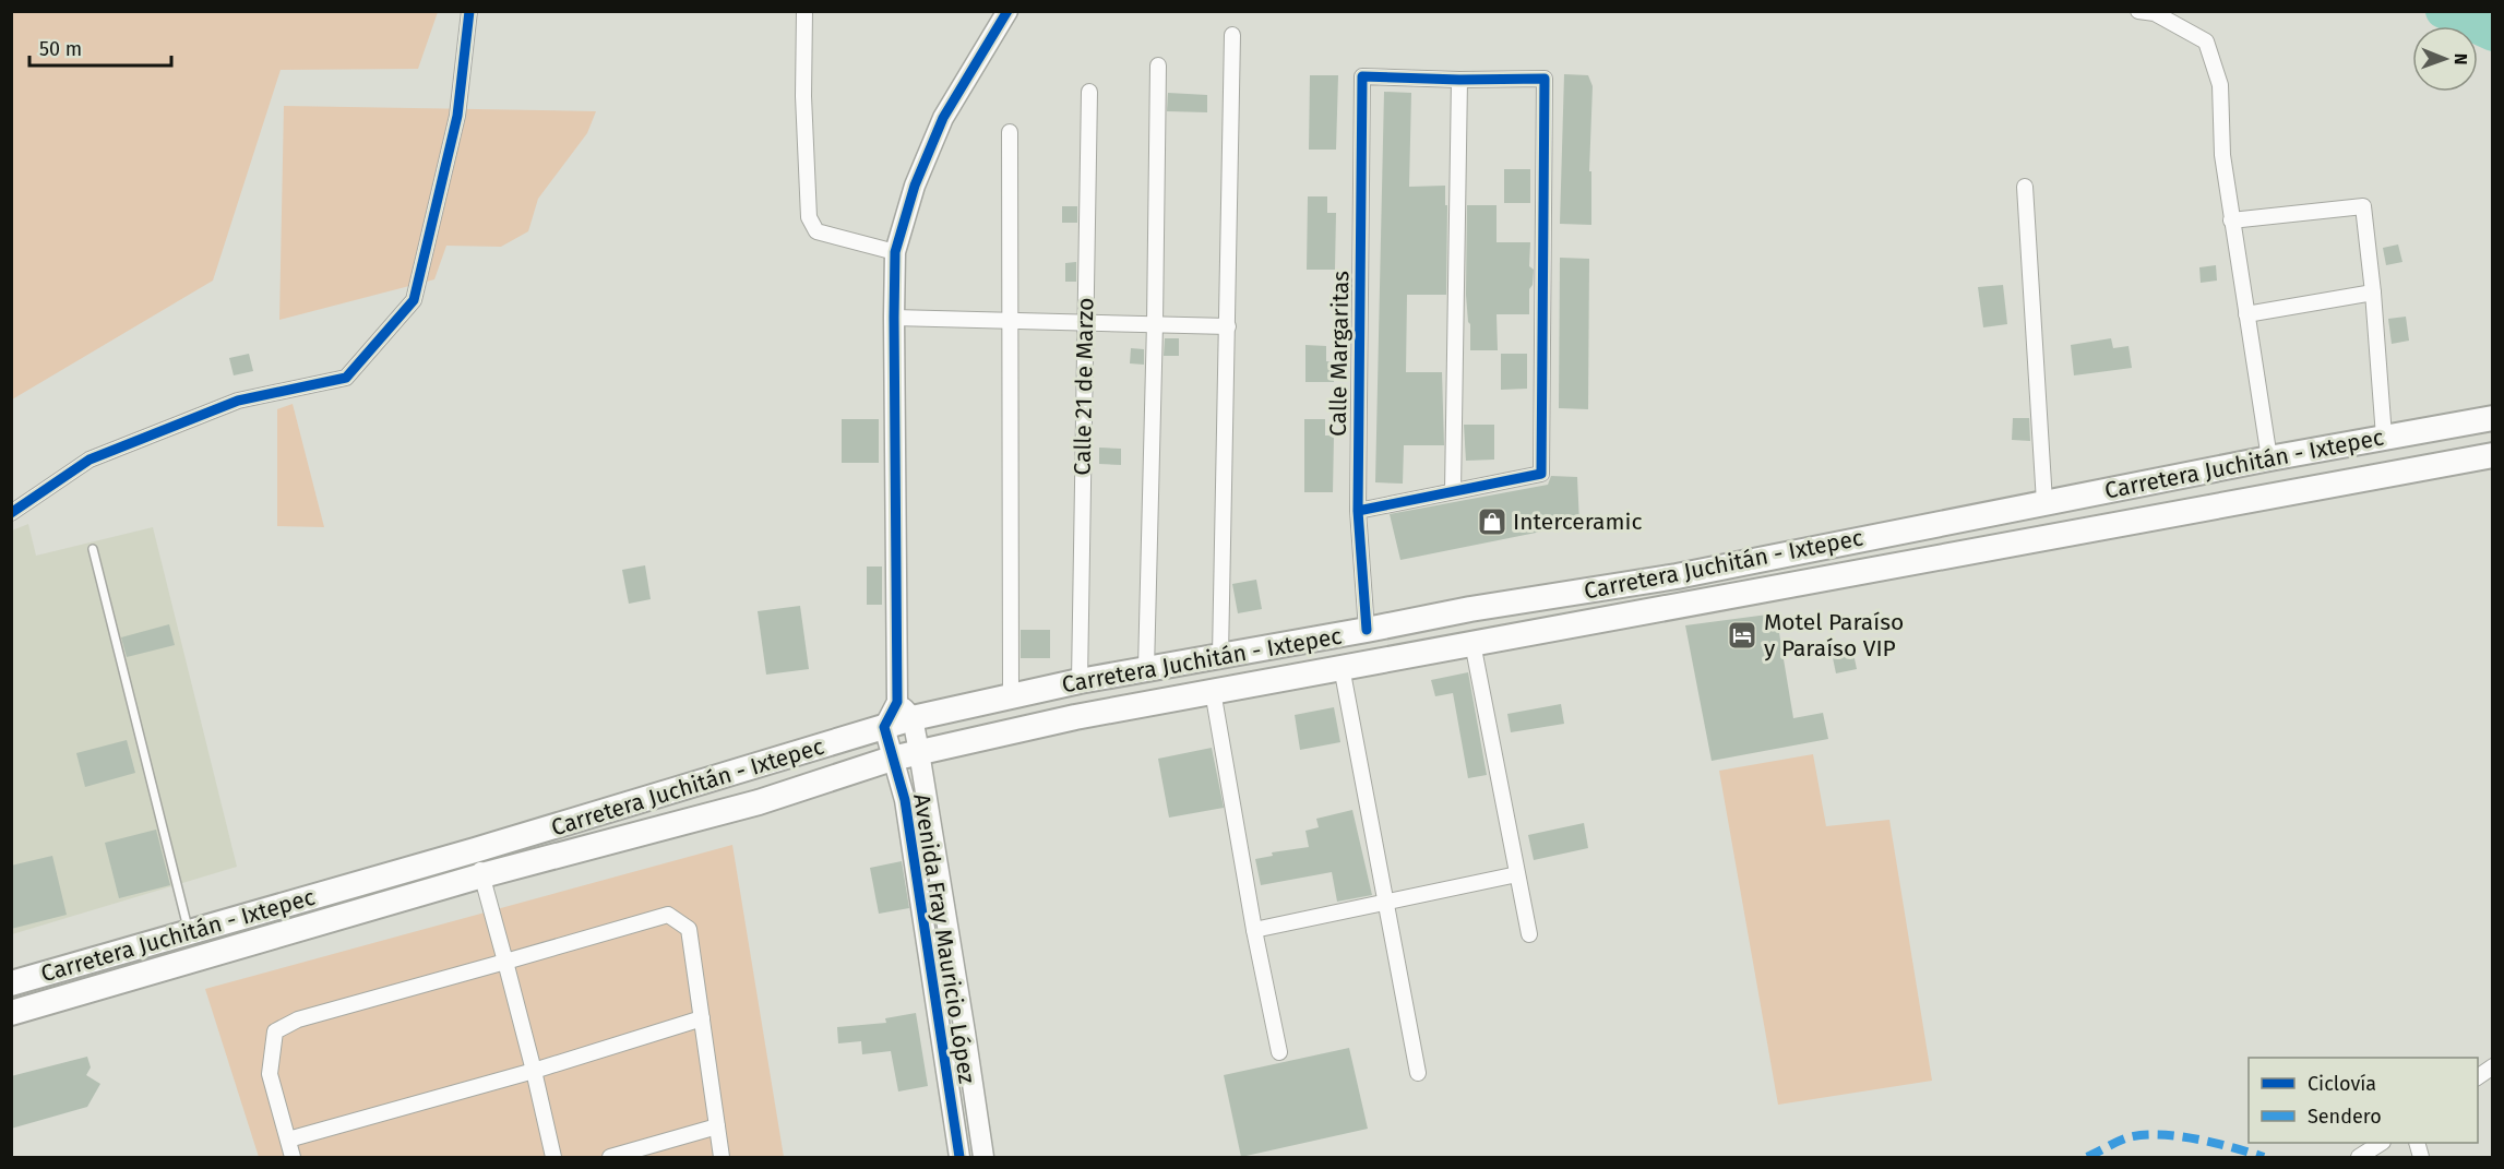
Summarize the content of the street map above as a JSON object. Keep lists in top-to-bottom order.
{
  "streets": {
    "main road": ["Carretera Juchitán - Ixtepec"],
    "street": ["Calle Margaritas", "Calle 21 de Marzo", "Avenida Fray Mauricio López"]
  },
  "crossings": [
    ["Calle Margaritas", "Carretera Juchitán - Ixtepec"],
    ["Calle 21 de Marzo", "Carretera Juchitán - Ixtepec"],
    ["Carretera Juchitán - Ixtepec", "Avenida Fray Mauricio López"]
  ],
  "places": {
    "shop": ["Interceramic"],
    "hotel": ["Motel Paraíso y Paraíso VIP"]
  },
  "legend": ["Ciclovía", "Sendero"],
  "scale_bar": "50 m",
  "north": "right"
}
